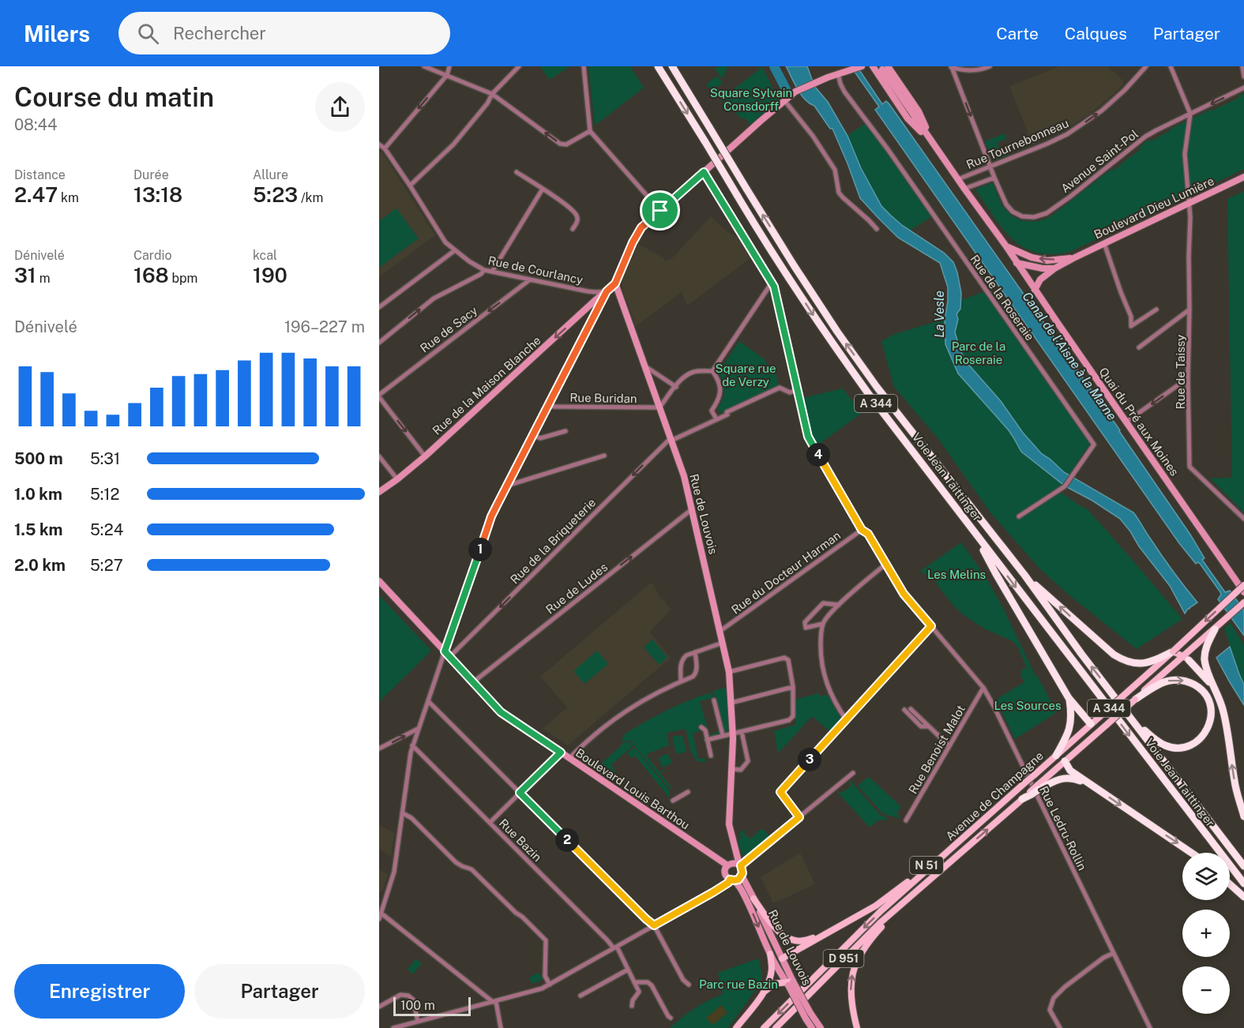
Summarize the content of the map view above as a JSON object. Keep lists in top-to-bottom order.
{
  "streets": {
    "highway": ["A 344", "Voie Jean Taittinger"],
    "main road": ["Avenue de Champagne", "N 51", "D 951"],
    "street": [
      "Rue Tournebonneau",
      "Avenue Saint-Pol",
      "Boulevard Dieu Lumière",
      "Rue de Courlancy",
      "Rue de la Roseraie",
      "Rue de Sacy",
      "Rue de Taissy",
      "Rue de la Maison Blanche",
      "Rue Buridan",
      "Quai du Pré aux Moines",
      "Rue de Louvois",
      "Rue de la Briqueterie",
      "Rue du Docteur Harman",
      "Rue de Ludes",
      "Rue Benoist Malot",
      "Boulevard Louis Barthou",
      "Rue Ledru-Rollin",
      "Rue Bazin"
    ]
  },
  "crossings": [
    ["Rue Tournebonneau", "Avenue Saint-Pol"],
    ["Avenue Saint-Pol", "Rue de Taissy"],
    ["Boulevard Dieu Lumière", "Rue de Taissy"],
    ["Boulevard Dieu Lumière", "Quai du Pré aux Moines"],
    ["Rue de Courlancy", "Rue de Sacy"],
    ["Rue de Courlancy", "Rue de la Maison Blanche"],
    ["Rue de la Maison Blanche", "Rue de Louvois"],
    ["Rue Buridan", "Rue de Louvois"],
    ["Rue de Louvois", "Rue de la Briqueterie"],
    ["Rue de Louvois", "Rue du Docteur Harman"],
    ["Rue de Louvois", "Rue de Ludes"],
    ["Rue de Louvois", "Boulevard Louis Barthou"],
    ["Rue de Louvois", "N 51"],
    ["Rue de la Briqueterie", "Boulevard Louis Barthou"],
    ["Rue de la Briqueterie", "Rue Ledru-Rollin"],
    ["Rue du Docteur Harman", "Rue Ledru-Rollin"],
    ["Rue de Ludes", "Boulevard Louis Barthou"],
    ["Rue Benoist Malot", "Rue Ledru-Rollin"],
    ["Avenue de Champagne", "N 51"]
  ],
  "one_way": [
    "Rue Tournebonneau",
    "Rue de Sacy",
    "Rue de la Briqueterie",
    "Rue de Ludes"
  ],
  "water": ["La Vesle", "Canal de l'Aisne à la Marne"],
  "parks": [
    "Square Sylvain Consdorff",
    "Parc de la Roseraie",
    "Square rue de Verzy",
    "Les Melins",
    "Les Sources",
    "Parc rue Bazin"
  ],
  "scale_bar": "100 m",
  "page": {
    "header": "Milers",
    "search": "Rechercher",
    "nav": ["Carte", "Calques", "Partager"],
    "heading": ["Course du matin", "08:44"],
    "stats": [
      ["Distance", "2.47 km"],
      ["Durée", "13:18"],
      ["Allure", "5:23 /km"],
      ["Dénivelé", "31 m"],
      ["Cardio", "168 bpm"],
      ["kcal", "190"]
    ],
    "chart": ["Dénivelé", "196–227 m"],
    "list": [
      {
        "name": "500 m",
        "note": "5:31"
      },
      {
        "name": "1.0 km",
        "note": "5:12"
      },
      {
        "name": "1.5 km",
        "note": "5:24"
      },
      {
        "name": "2.0 km",
        "note": "5:27"
      }
    ],
    "pins": [
      "4",
      "1",
      "3",
      "2"
    ],
    "map_buttons": ["+", "−"],
    "buttons": ["Enregistrer", "Partager"],
    "scale": "100 m"
  }
}
